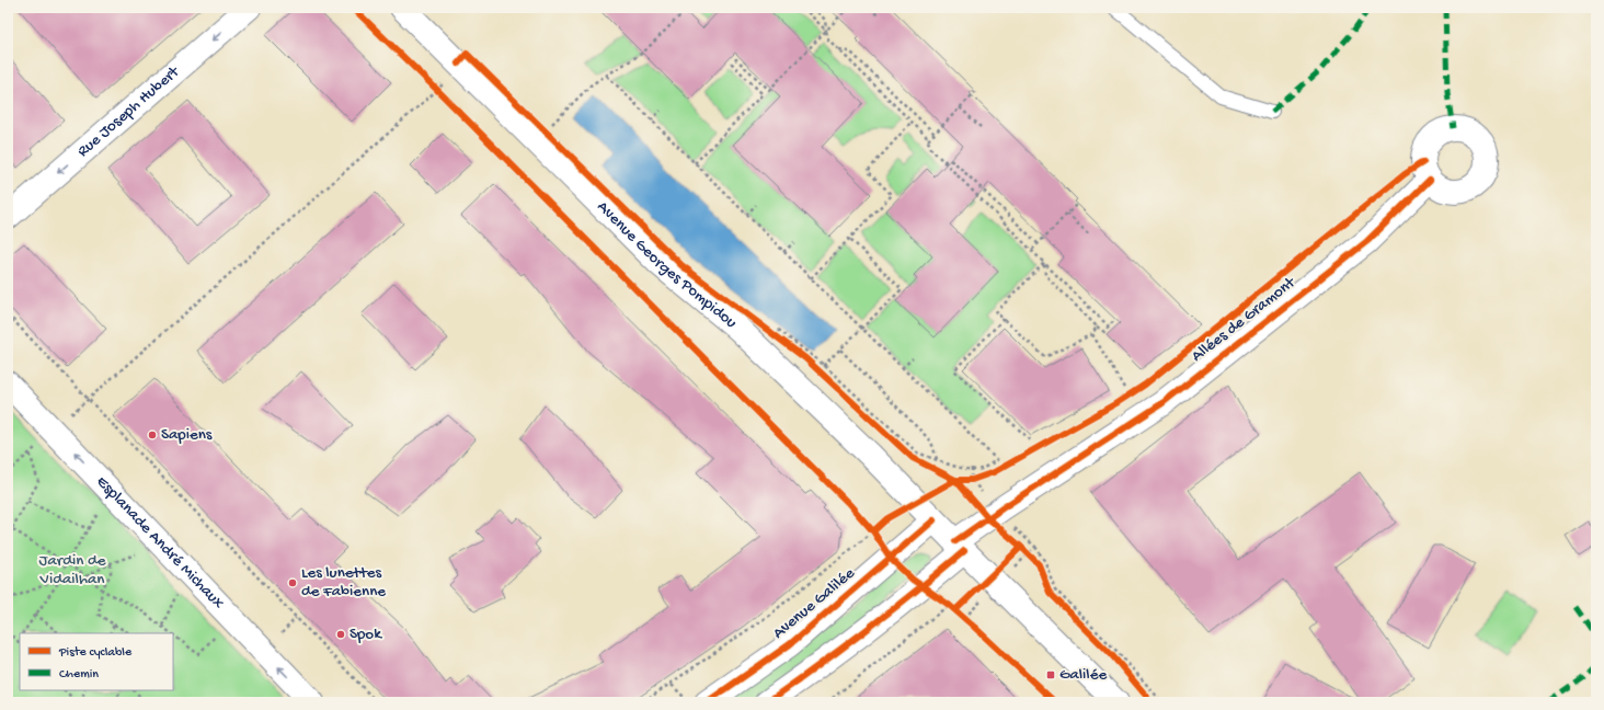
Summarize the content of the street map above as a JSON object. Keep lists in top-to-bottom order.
{
  "streets": {
    "street": [
      "Rue Joseph Hubert",
      "Avenue Georges Pompidou",
      "Allées de Gramont",
      "Esplanade André Michaux",
      "Avenue Galilée"
    ]
  },
  "crossings": [
    ["Avenue Georges Pompidou", "Allées de Gramont"],
    ["Avenue Georges Pompidou", "Avenue Galilée"]
  ],
  "one_way": ["Rue Joseph Hubert", "Esplanade André Michaux"],
  "parks": ["Jardin de Vidailhan"],
  "places": {
    "other": ["Sapiens", "Les lunettes de Fabienne", "Spok"],
    "transit": ["Galilée"]
  },
  "legend": ["Piste cyclable", "Chemin"]
}
